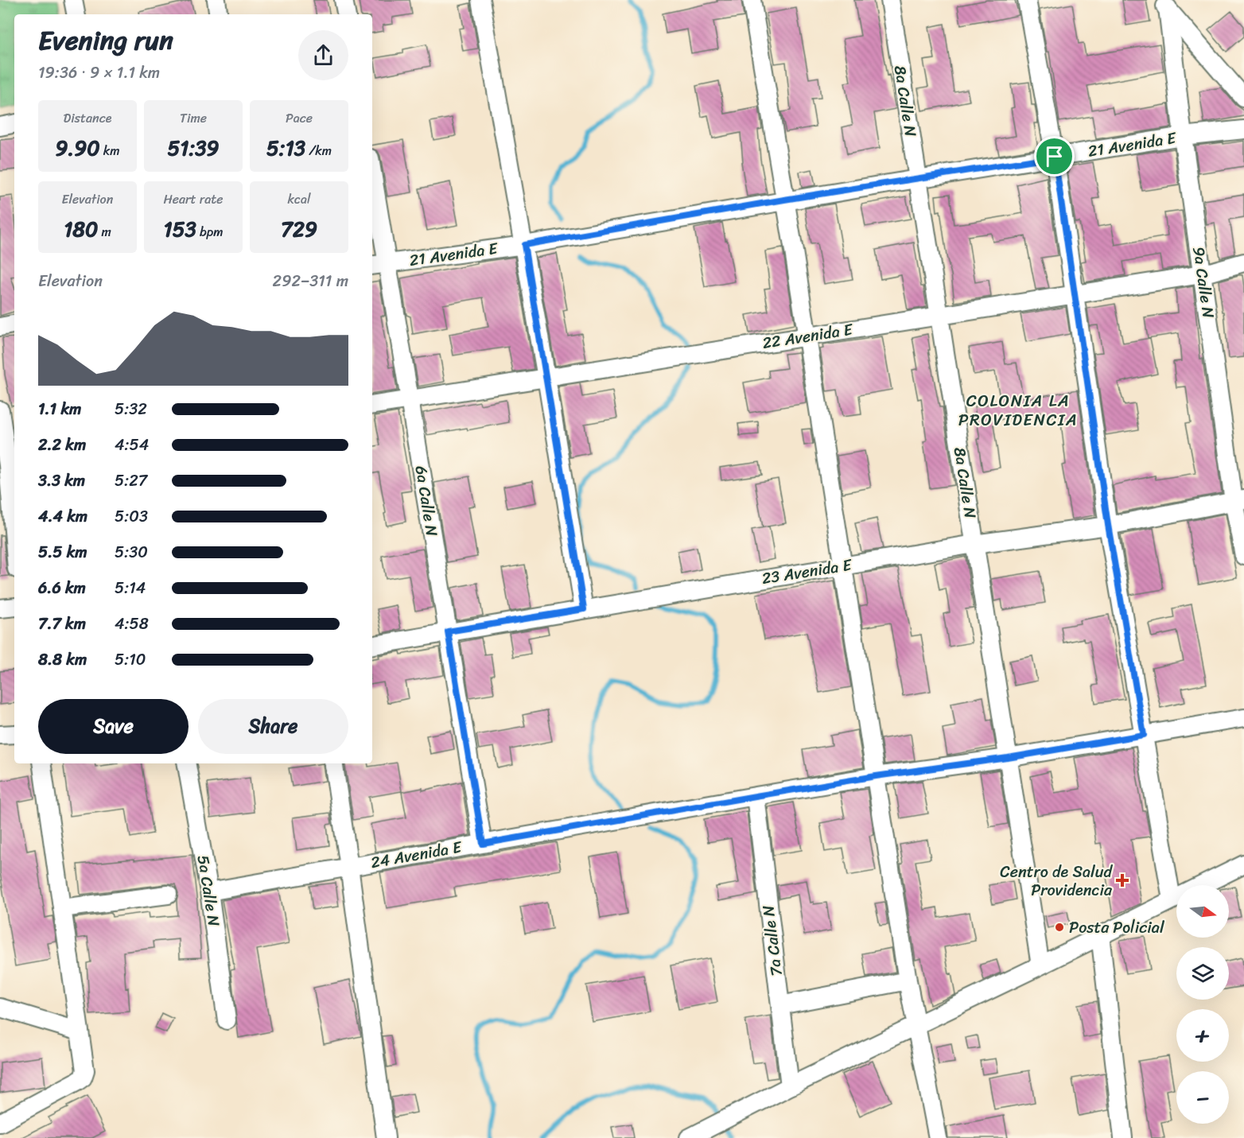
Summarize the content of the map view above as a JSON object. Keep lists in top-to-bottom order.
{
  "streets": {
    "street": [
      "8a Calle N",
      "21 Avenida E",
      "9a Calle N",
      "22 Avenida E",
      "6a Calle N",
      "23 Avenida E",
      "24 Avenida E",
      "5a Calle N",
      "7a Calle N"
    ]
  },
  "crossings": [
    ["8a Calle N", "21 Avenida E"],
    ["8a Calle N", "22 Avenida E"],
    ["8a Calle N", "23 Avenida E"],
    ["8a Calle N", "24 Avenida E"],
    ["21 Avenida E", "9a Calle N"],
    ["21 Avenida E", "6a Calle N"],
    ["9a Calle N", "22 Avenida E"],
    ["9a Calle N", "23 Avenida E"],
    ["22 Avenida E", "6a Calle N"],
    ["6a Calle N", "23 Avenida E"],
    ["6a Calle N", "24 Avenida E"],
    ["24 Avenida E", "5a Calle N"],
    ["24 Avenida E", "7a Calle N"]
  ],
  "districts": ["COLONIA LA PROVIDENCIA"],
  "places": {
    "health": ["Centro de Salud Providencia"],
    "other": ["Posta Policial"]
  },
  "north": "right",
  "page": {
    "heading": ["Evening run", "19:36 · 9 × 1.1 km"],
    "stats": [
      ["Distance", "9.90 km"],
      ["Time", "51:39"],
      ["Pace", "5:13 /km"],
      ["Elevation", "180 m"],
      ["Heart rate", "153 bpm"],
      ["kcal", "729"]
    ],
    "chart": ["Elevation", "292–311 m"],
    "list": [
      {
        "name": "1.1 km",
        "note": "5:32"
      },
      {
        "name": "2.2 km",
        "note": "4:54"
      },
      {
        "name": "3.3 km",
        "note": "5:27"
      },
      {
        "name": "4.4 km",
        "note": "5:03"
      },
      {
        "name": "5.5 km",
        "note": "5:30"
      },
      {
        "name": "6.6 km",
        "note": "5:14"
      },
      {
        "name": "7.7 km",
        "note": "4:58"
      },
      {
        "name": "8.8 km",
        "note": "5:10"
      }
    ],
    "buttons": ["Save", "Share"],
    "map_buttons": ["+", "−"]
  }
}
